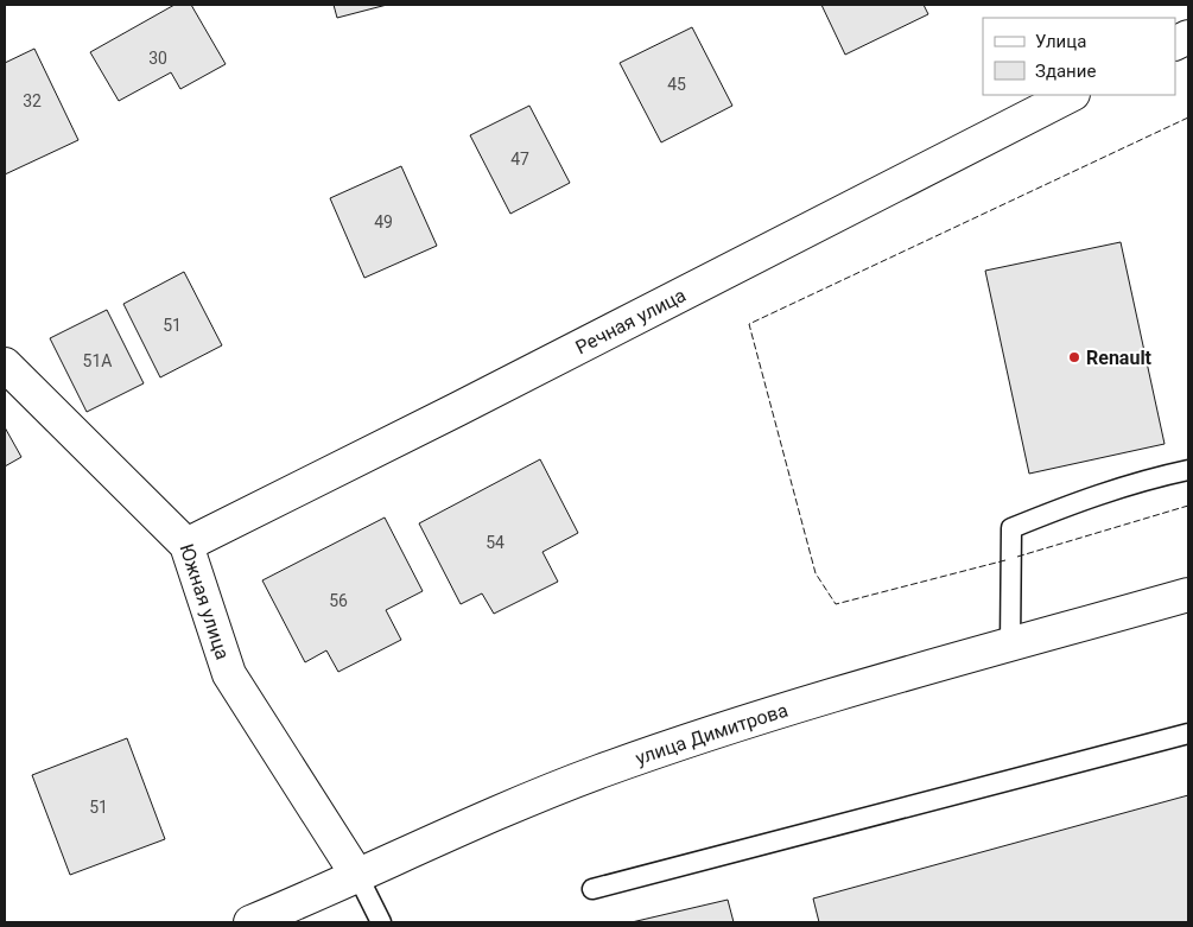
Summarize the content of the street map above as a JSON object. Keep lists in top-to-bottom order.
{
  "streets": {
    "street": ["Речная улица", "Южная улица", "улица Димитрова"]
  },
  "crossings": [
    ["Речная улица", "Южная улица"],
    ["Южная улица", "улица Димитрова"]
  ],
  "places": ["Renault"],
  "house_numbers": [
    "30",
    "45",
    "32",
    "47",
    "49",
    "51",
    "51А",
    "54",
    "56",
    "51"
  ],
  "legend": ["Улица", "Здание"]
}
